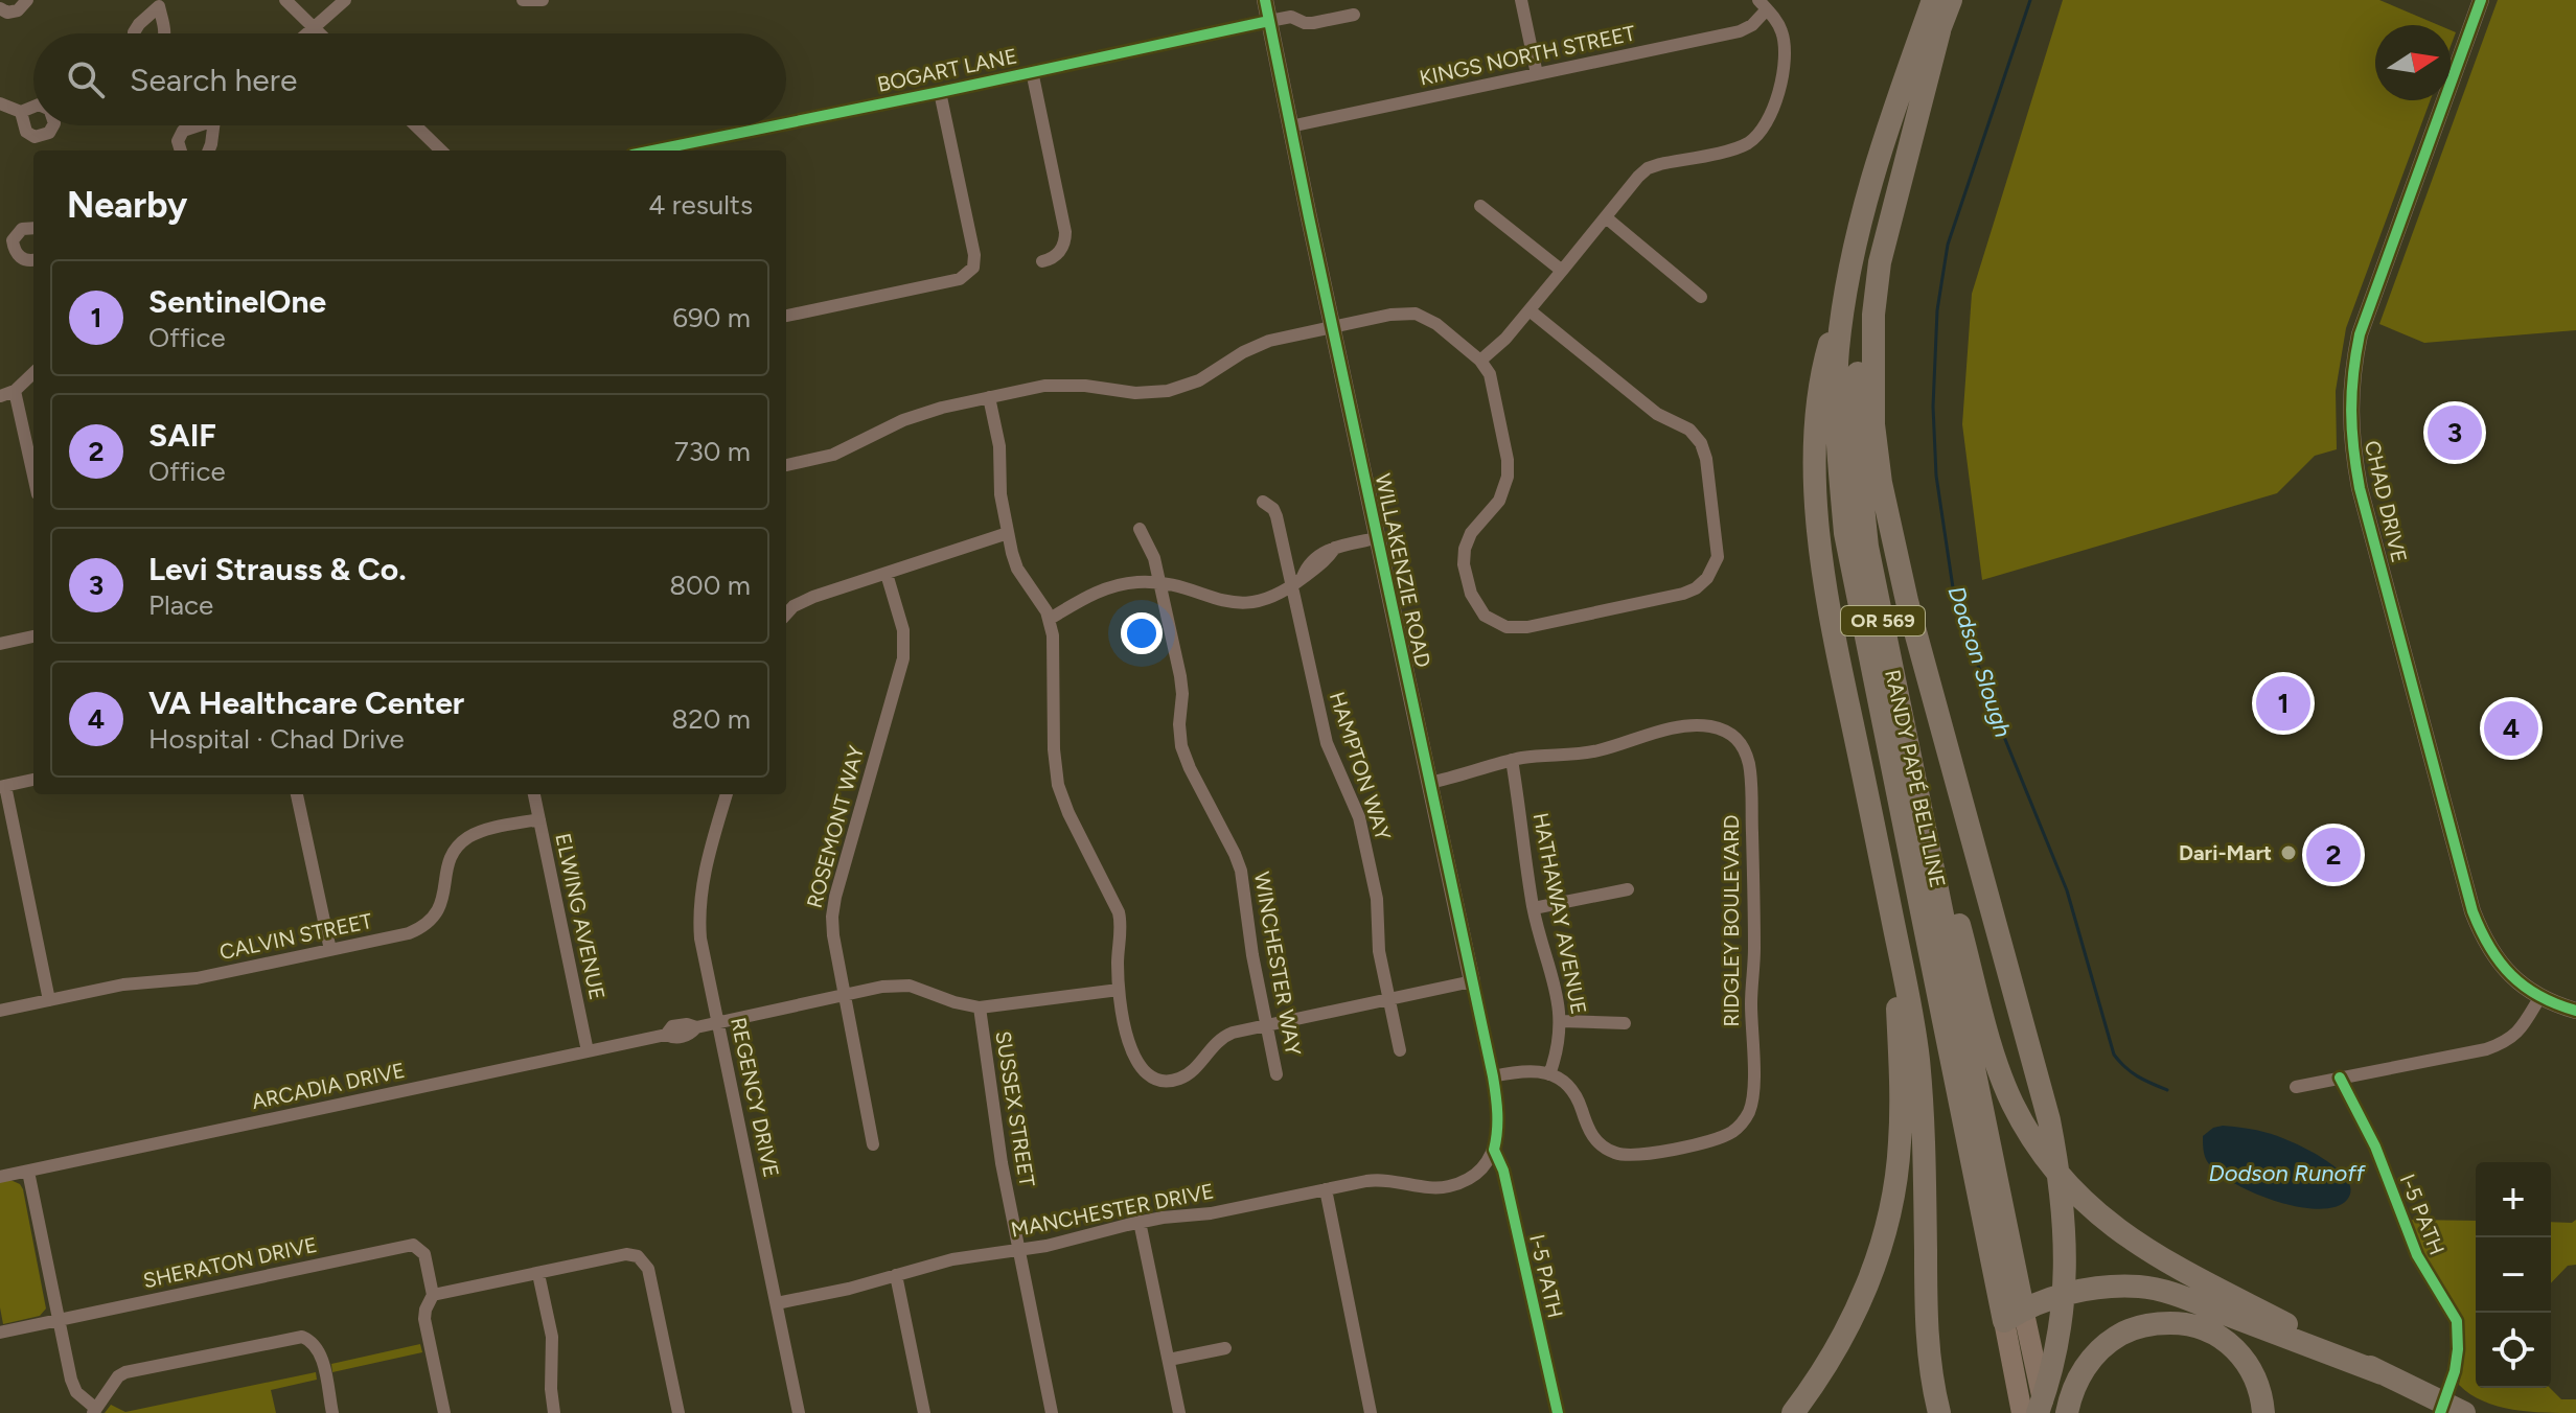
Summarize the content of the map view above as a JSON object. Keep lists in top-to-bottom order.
{
  "streets": {
    "highway": ["OR 569", "RANDY PAPÉ BELTLINE"],
    "street": [
      "KINGS NORTH STREET",
      "BOGART LANE",
      "CHAD DRIVE",
      "WILLAKENZIE ROAD",
      "HAMPTON WAY",
      "ROSEMONT WAY",
      "HATHAWAY AVENUE",
      "ELWING AVENUE",
      "RIDGLEY BOULEVARD",
      "CALVIN STREET",
      "WINCHESTER WAY",
      "ARCADIA DRIVE",
      "REGENCY DRIVE",
      "SUSSEX STREET",
      "MANCHESTER DRIVE",
      "SHERATON DRIVE"
    ],
    "cycle path": ["I-5 PATH"]
  },
  "crossings": [
    ["KINGS NORTH STREET", "WILLAKENZIE ROAD"],
    ["BOGART LANE", "WILLAKENZIE ROAD"],
    ["WILLAKENZIE ROAD", "MANCHESTER DRIVE"],
    ["ROSEMONT WAY", "ARCADIA DRIVE"],
    ["HATHAWAY AVENUE", "RIDGLEY BOULEVARD"],
    ["ELWING AVENUE", "CALVIN STREET"],
    ["ELWING AVENUE", "ARCADIA DRIVE"],
    ["ARCADIA DRIVE", "REGENCY DRIVE"],
    ["ARCADIA DRIVE", "SUSSEX STREET"],
    ["REGENCY DRIVE", "MANCHESTER DRIVE"],
    ["SUSSEX STREET", "MANCHESTER DRIVE"]
  ],
  "water": ["Dodson Slough", "Dodson Runoff"],
  "places": ["Dari-Mart"],
  "north": "right",
  "page": {
    "search": "Search here",
    "heading": ["Nearby", "4 results"],
    "list": [
      {
        "mark": "1",
        "name": "SentinelOne",
        "note": "Office",
        "value": "690 m"
      },
      {
        "mark": "2",
        "name": "SAIF",
        "note": "Office",
        "value": "730 m"
      },
      {
        "mark": "3",
        "name": "Levi Strauss & Co.",
        "note": "Place",
        "value": "800 m"
      },
      {
        "mark": "4",
        "name": "VA Healthcare Center",
        "note": "Hospital · Chad Drive",
        "value": "820 m"
      }
    ],
    "pins": [
      "3",
      "1",
      "4",
      "2"
    ],
    "map_buttons": ["+", "−"]
  }
}
